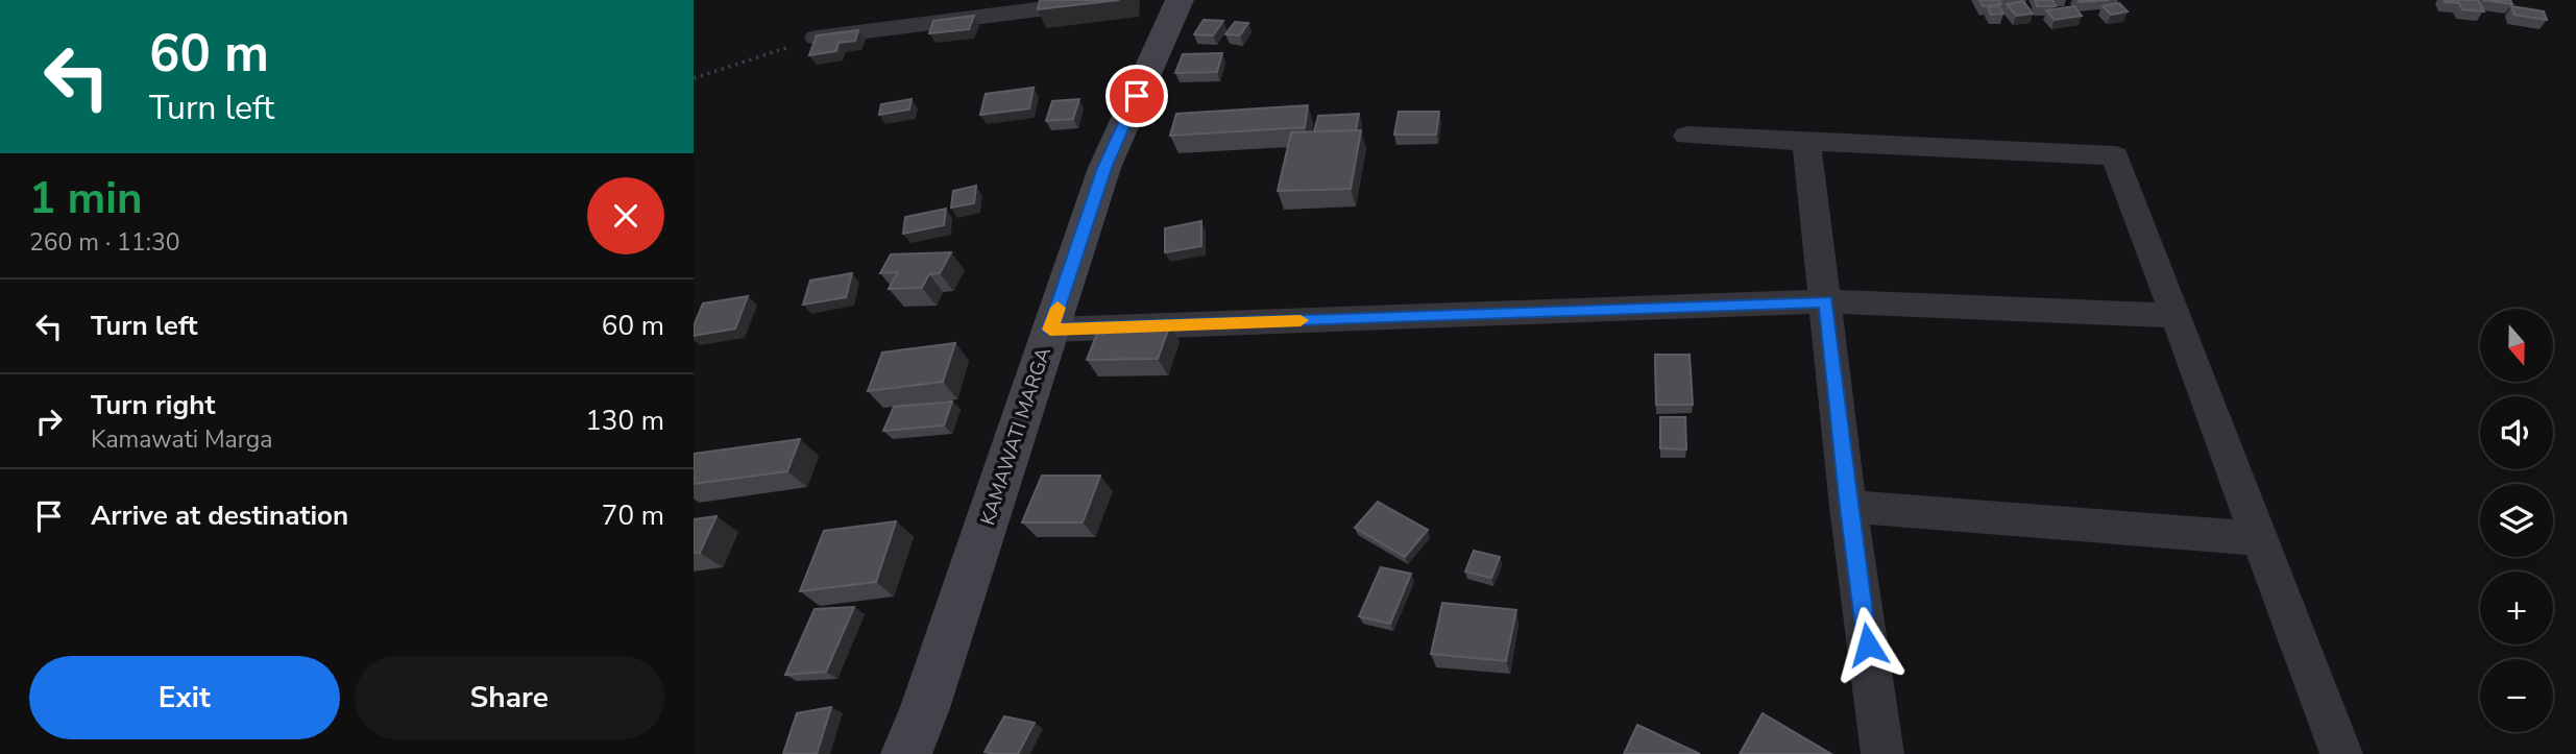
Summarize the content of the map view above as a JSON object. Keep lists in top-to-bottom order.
{
  "streets": {
    "main road": ["KAMAWATI MARGA"]
  },
  "north": "bottom",
  "page": {
    "turn": ["60 m", "Turn left"],
    "heading": ["1 min", "260 m · 11:30"],
    "list": [
      {
        "name": "Turn left",
        "value": "60 m"
      },
      {
        "name": "Turn right",
        "note": "Kamawati Marga",
        "value": "130 m"
      },
      {
        "name": "Arrive at destination",
        "value": "70 m"
      }
    ],
    "map_buttons": ["+", "−"],
    "buttons": ["Exit", "Share"]
  }
}
